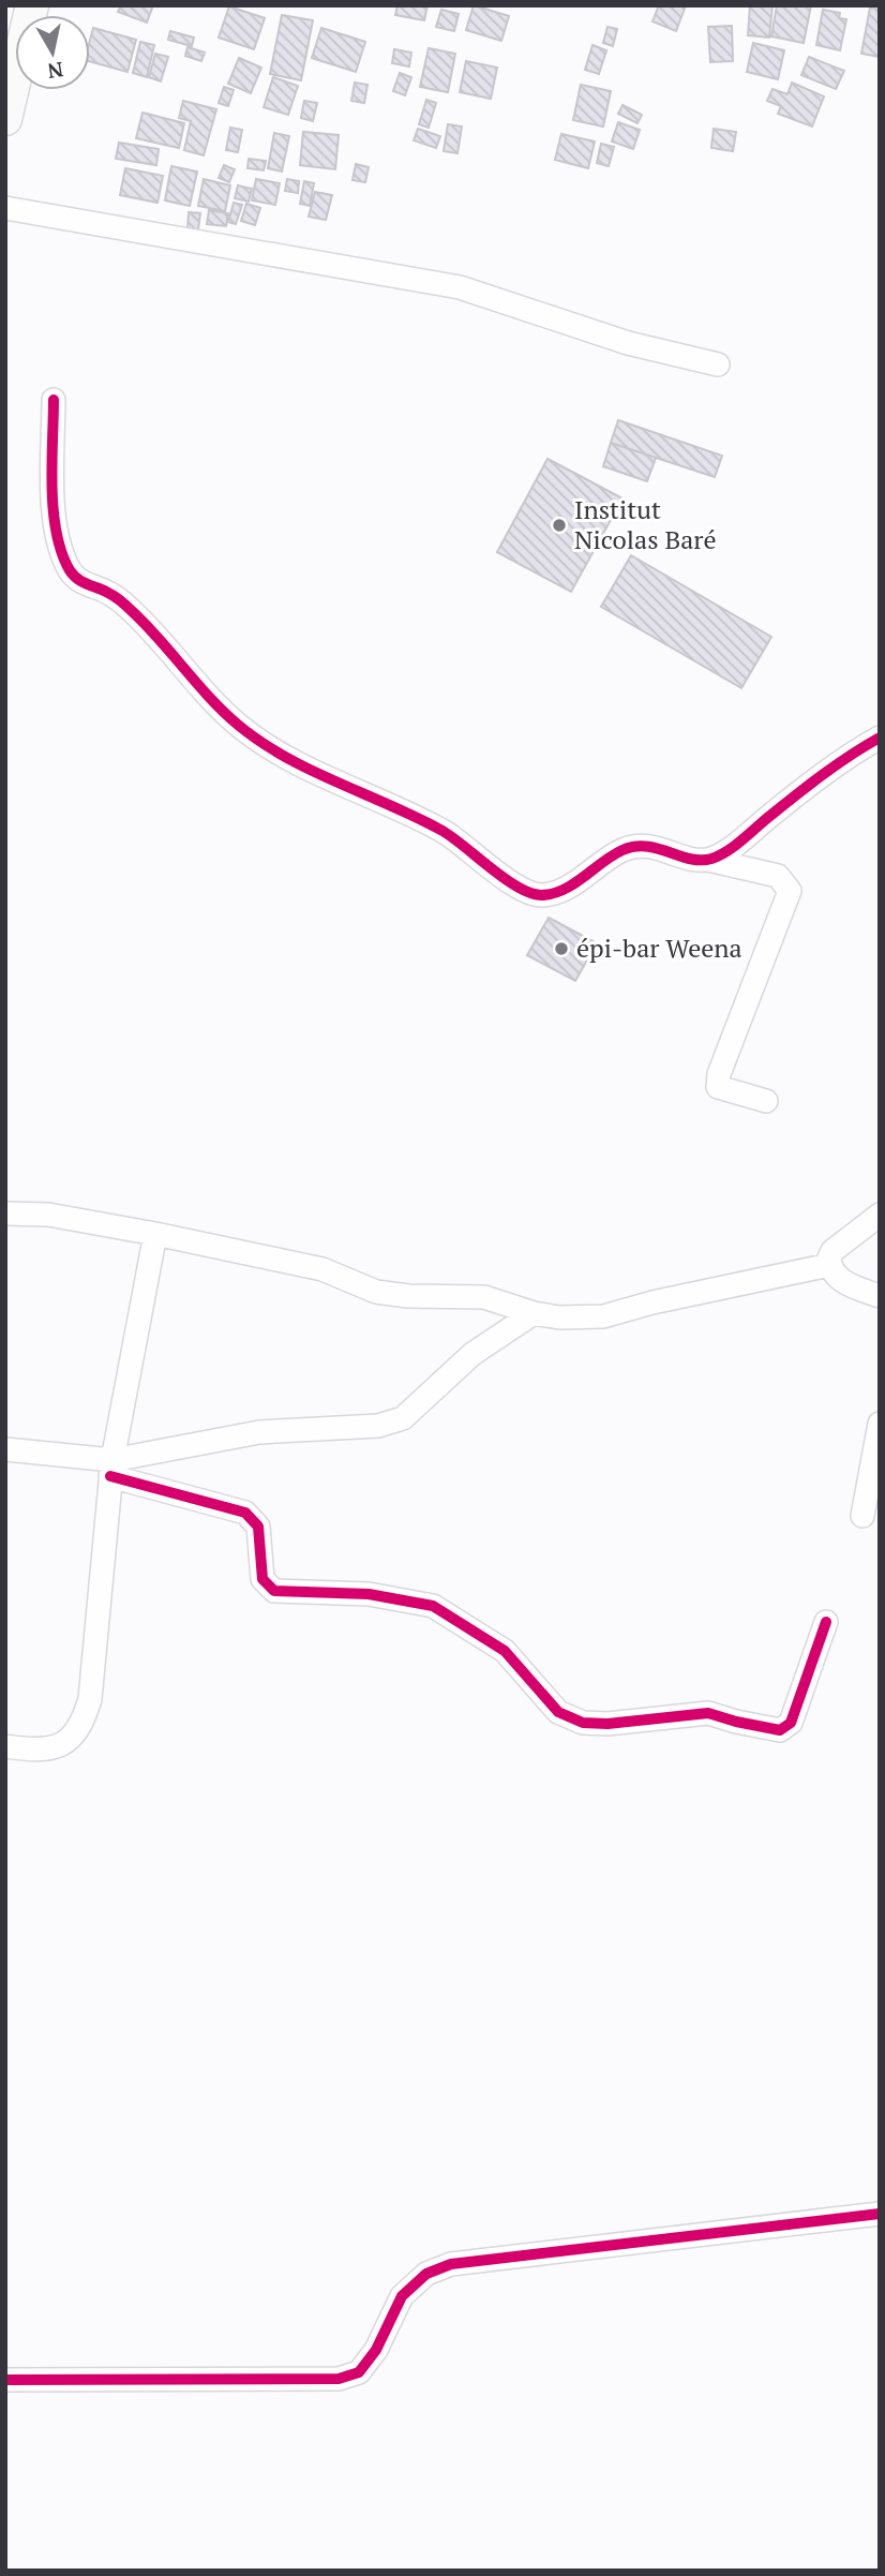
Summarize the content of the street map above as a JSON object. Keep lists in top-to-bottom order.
{
  "places": ["Institut Nicolas Baré", "épi-bar Weena"],
  "north": "bottom"
}
